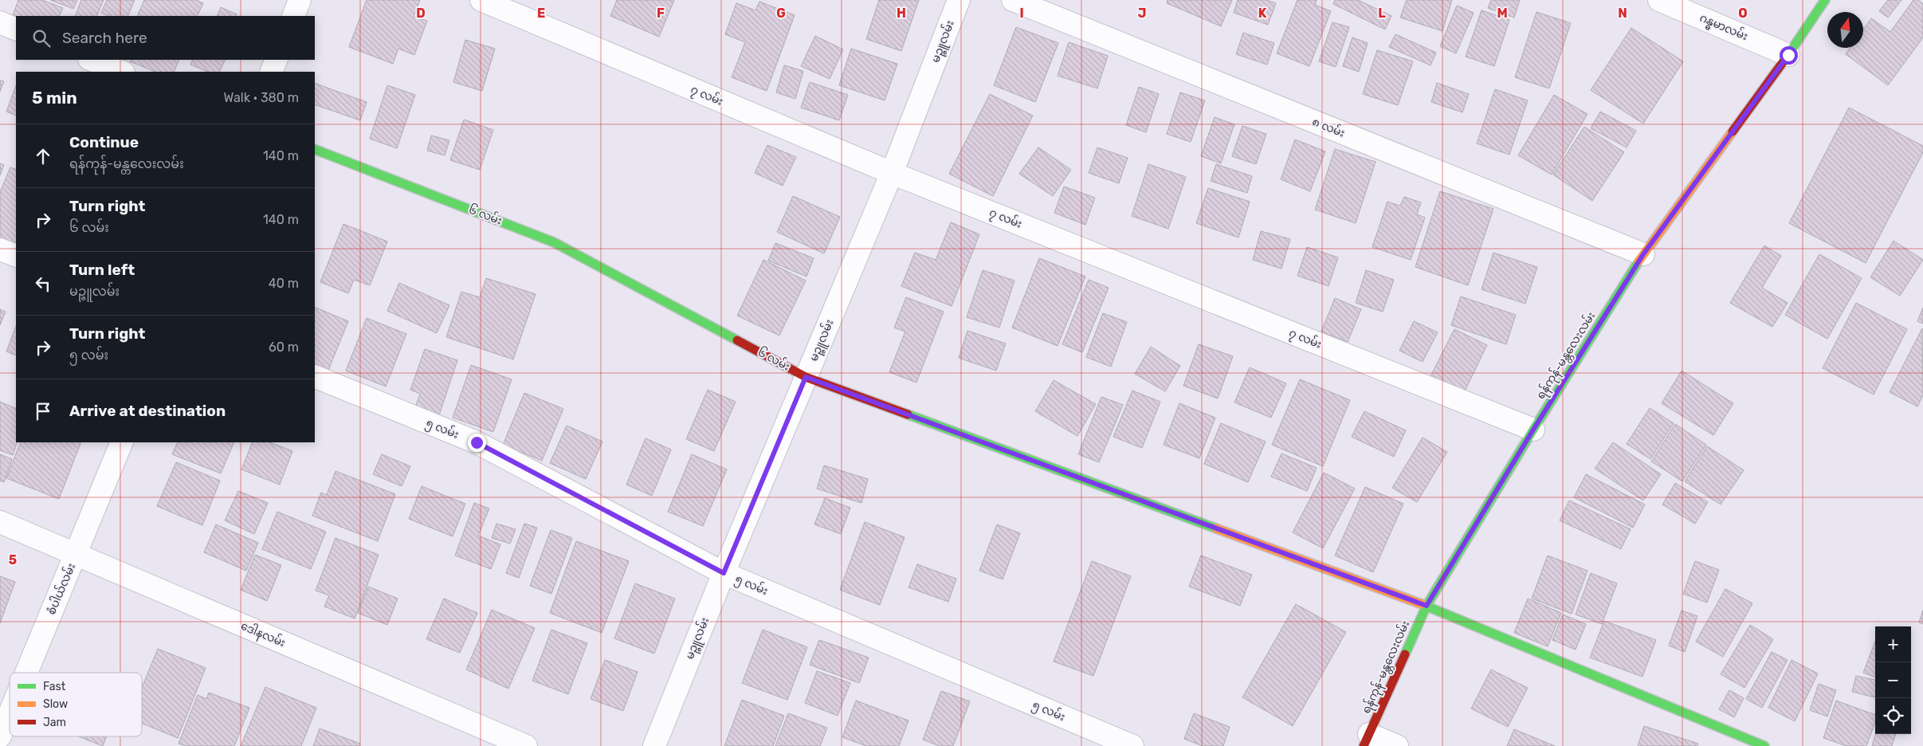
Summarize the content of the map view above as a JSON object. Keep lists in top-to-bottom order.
{
  "streets": {
    "street": [
      "ဂန္ဓမာလမ်း",
      "မဉ္ဇူလမ်း",
      "၇ လမ်း",
      "၈ လမ်း",
      "၆ လမ်း",
      "ရန်ကုန်-မန္တလေးလမ်း",
      "၅ လမ်း",
      "စံပါယ်လမ်း",
      "ဒေါနလမ်း"
    ]
  },
  "crossings": [
    ["ဂန္ဓမာလမ်း", "ရန်ကုန်-မန္တလေးလမ်း"],
    ["မဉ္ဇူလမ်း", "၇ လမ်း"],
    ["မဉ္ဇူလမ်း", "၆ လမ်း"],
    ["မဉ္ဇူလမ်း", "၅ လမ်း"],
    ["၇ လမ်း", "ရန်ကုန်-မန္တလေးလမ်း"],
    ["၈ လမ်း", "ရန်ကုန်-မန္တလေးလမ်း"],
    ["၆ လမ်း", "ရန်ကုန်-မန္တလေးလမ်း"],
    ["စံပါယ်လမ်း", "ဒေါနလမ်း"]
  ],
  "legend": ["Fast", "Slow", "Jam"],
  "north": "top",
  "page": {
    "search": "Search here",
    "heading": ["5 min", "Walk · 380 m"],
    "list": [
      ["Continue", "ရန်ကုန်-မန္တလေးလမ်း", "140 m"],
      ["Turn right", "၆ လမ်း", "140 m"],
      ["Turn left", "မဉ္ဇူလမ်း", "40 m"],
      ["Turn right", "၅ လမ်း", "60 m"],
      "Arrive at destination"
    ],
    "map_buttons": ["+", "−"]
  },
  "grid": {
    "columns": [
      "D",
      "E",
      "F",
      "G",
      "H",
      "I",
      "J",
      "K",
      "L",
      "M",
      "N",
      "O"
    ],
    "rows": ["5"]
  }
}
